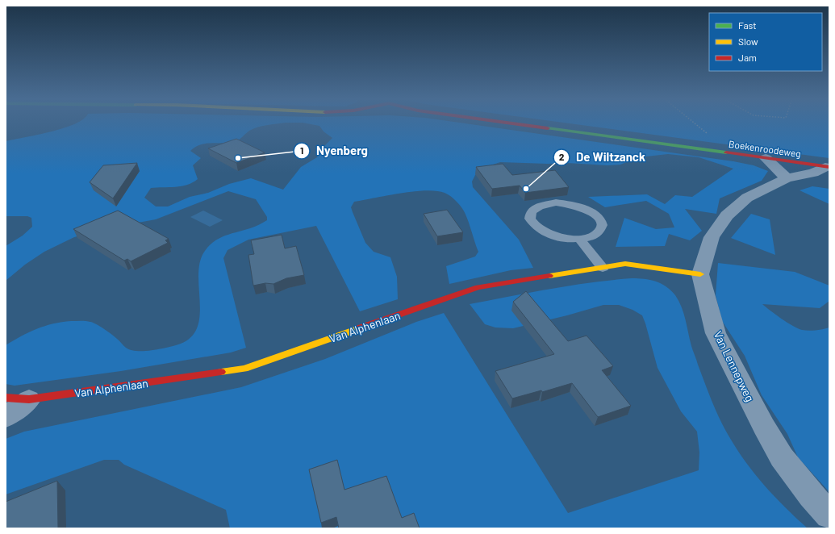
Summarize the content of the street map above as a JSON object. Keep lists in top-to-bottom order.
{
  "streets": {
    "main road": ["Boekenroodeweg", "Van Alphenlaan"],
    "street": ["Van Lennepweg"]
  },
  "crossings": [
    ["Van Alphenlaan", "Van Lennepweg"]
  ],
  "places": ["Nyenberg", "De Wiltzanck"],
  "legend": ["Fast", "Slow", "Jam"]
}
